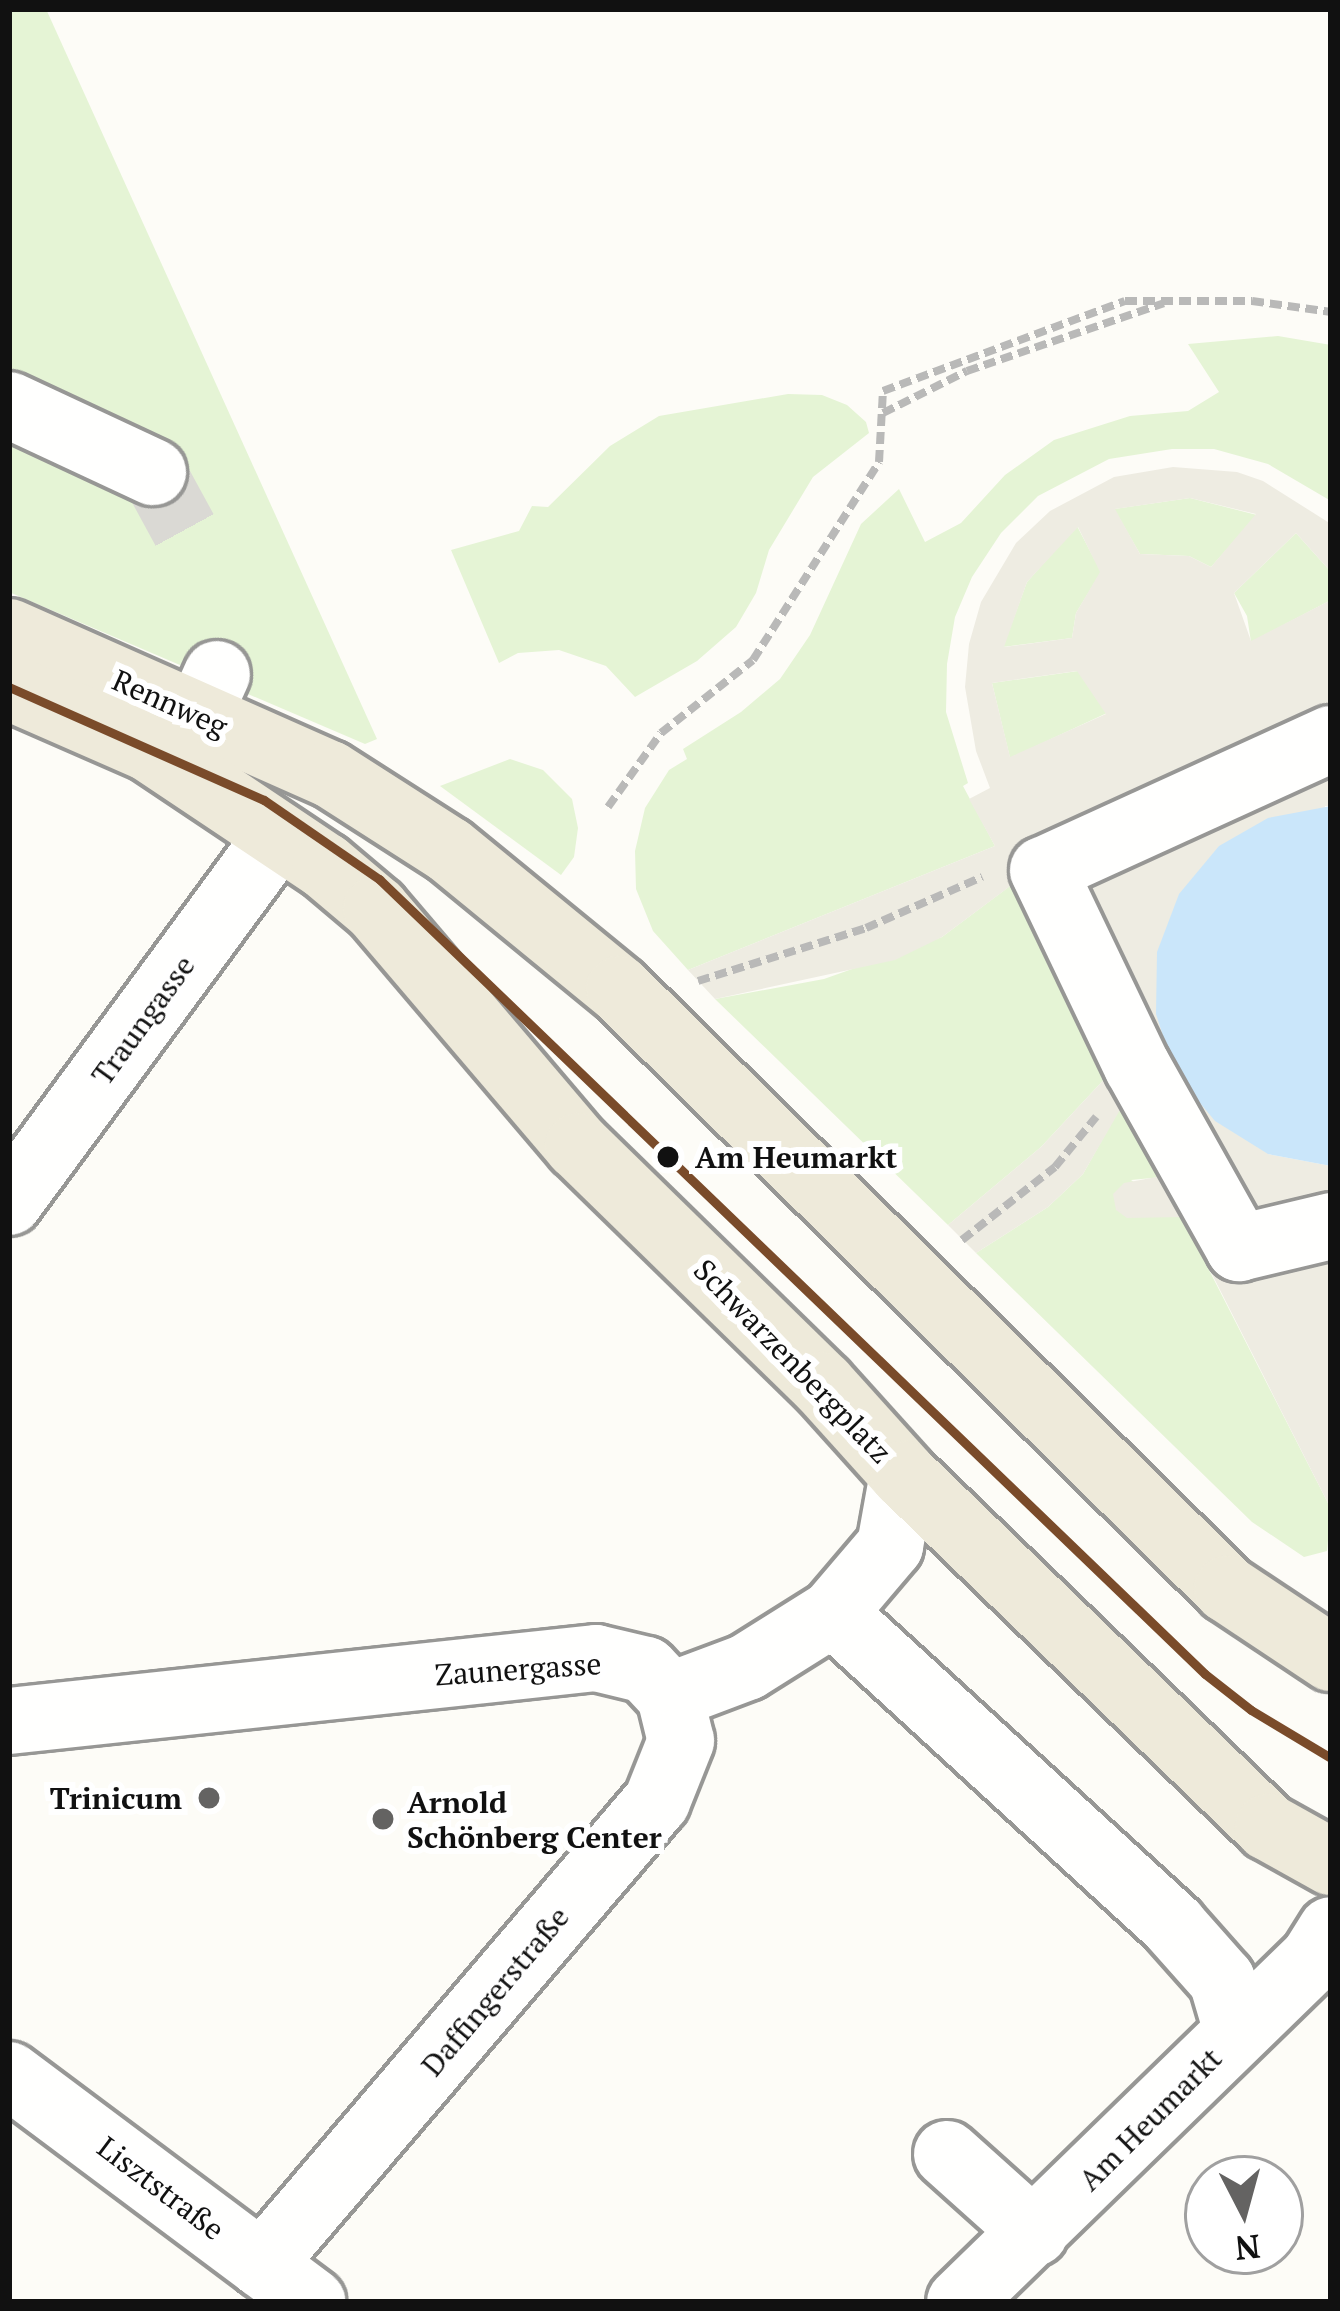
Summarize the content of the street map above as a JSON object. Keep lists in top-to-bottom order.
{
  "streets": {
    "main road": ["Rennweg", "Schwarzenbergplatz"],
    "street": [
      "Traungasse",
      "Zaunergasse",
      "Daffingerstraße",
      "Am Heumarkt",
      "Lisztstraße"
    ]
  },
  "crossings": [
    ["Rennweg", "Traungasse"],
    ["Rennweg", "Schwarzenbergplatz"],
    ["Traungasse", "Schwarzenbergplatz"],
    ["Zaunergasse", "Daffingerstraße"],
    ["Daffingerstraße", "Lisztstraße"]
  ],
  "places": ["Am Heumarkt", "Trinicum", "Arnold Schönberg Center"],
  "north": "bottom"
}
